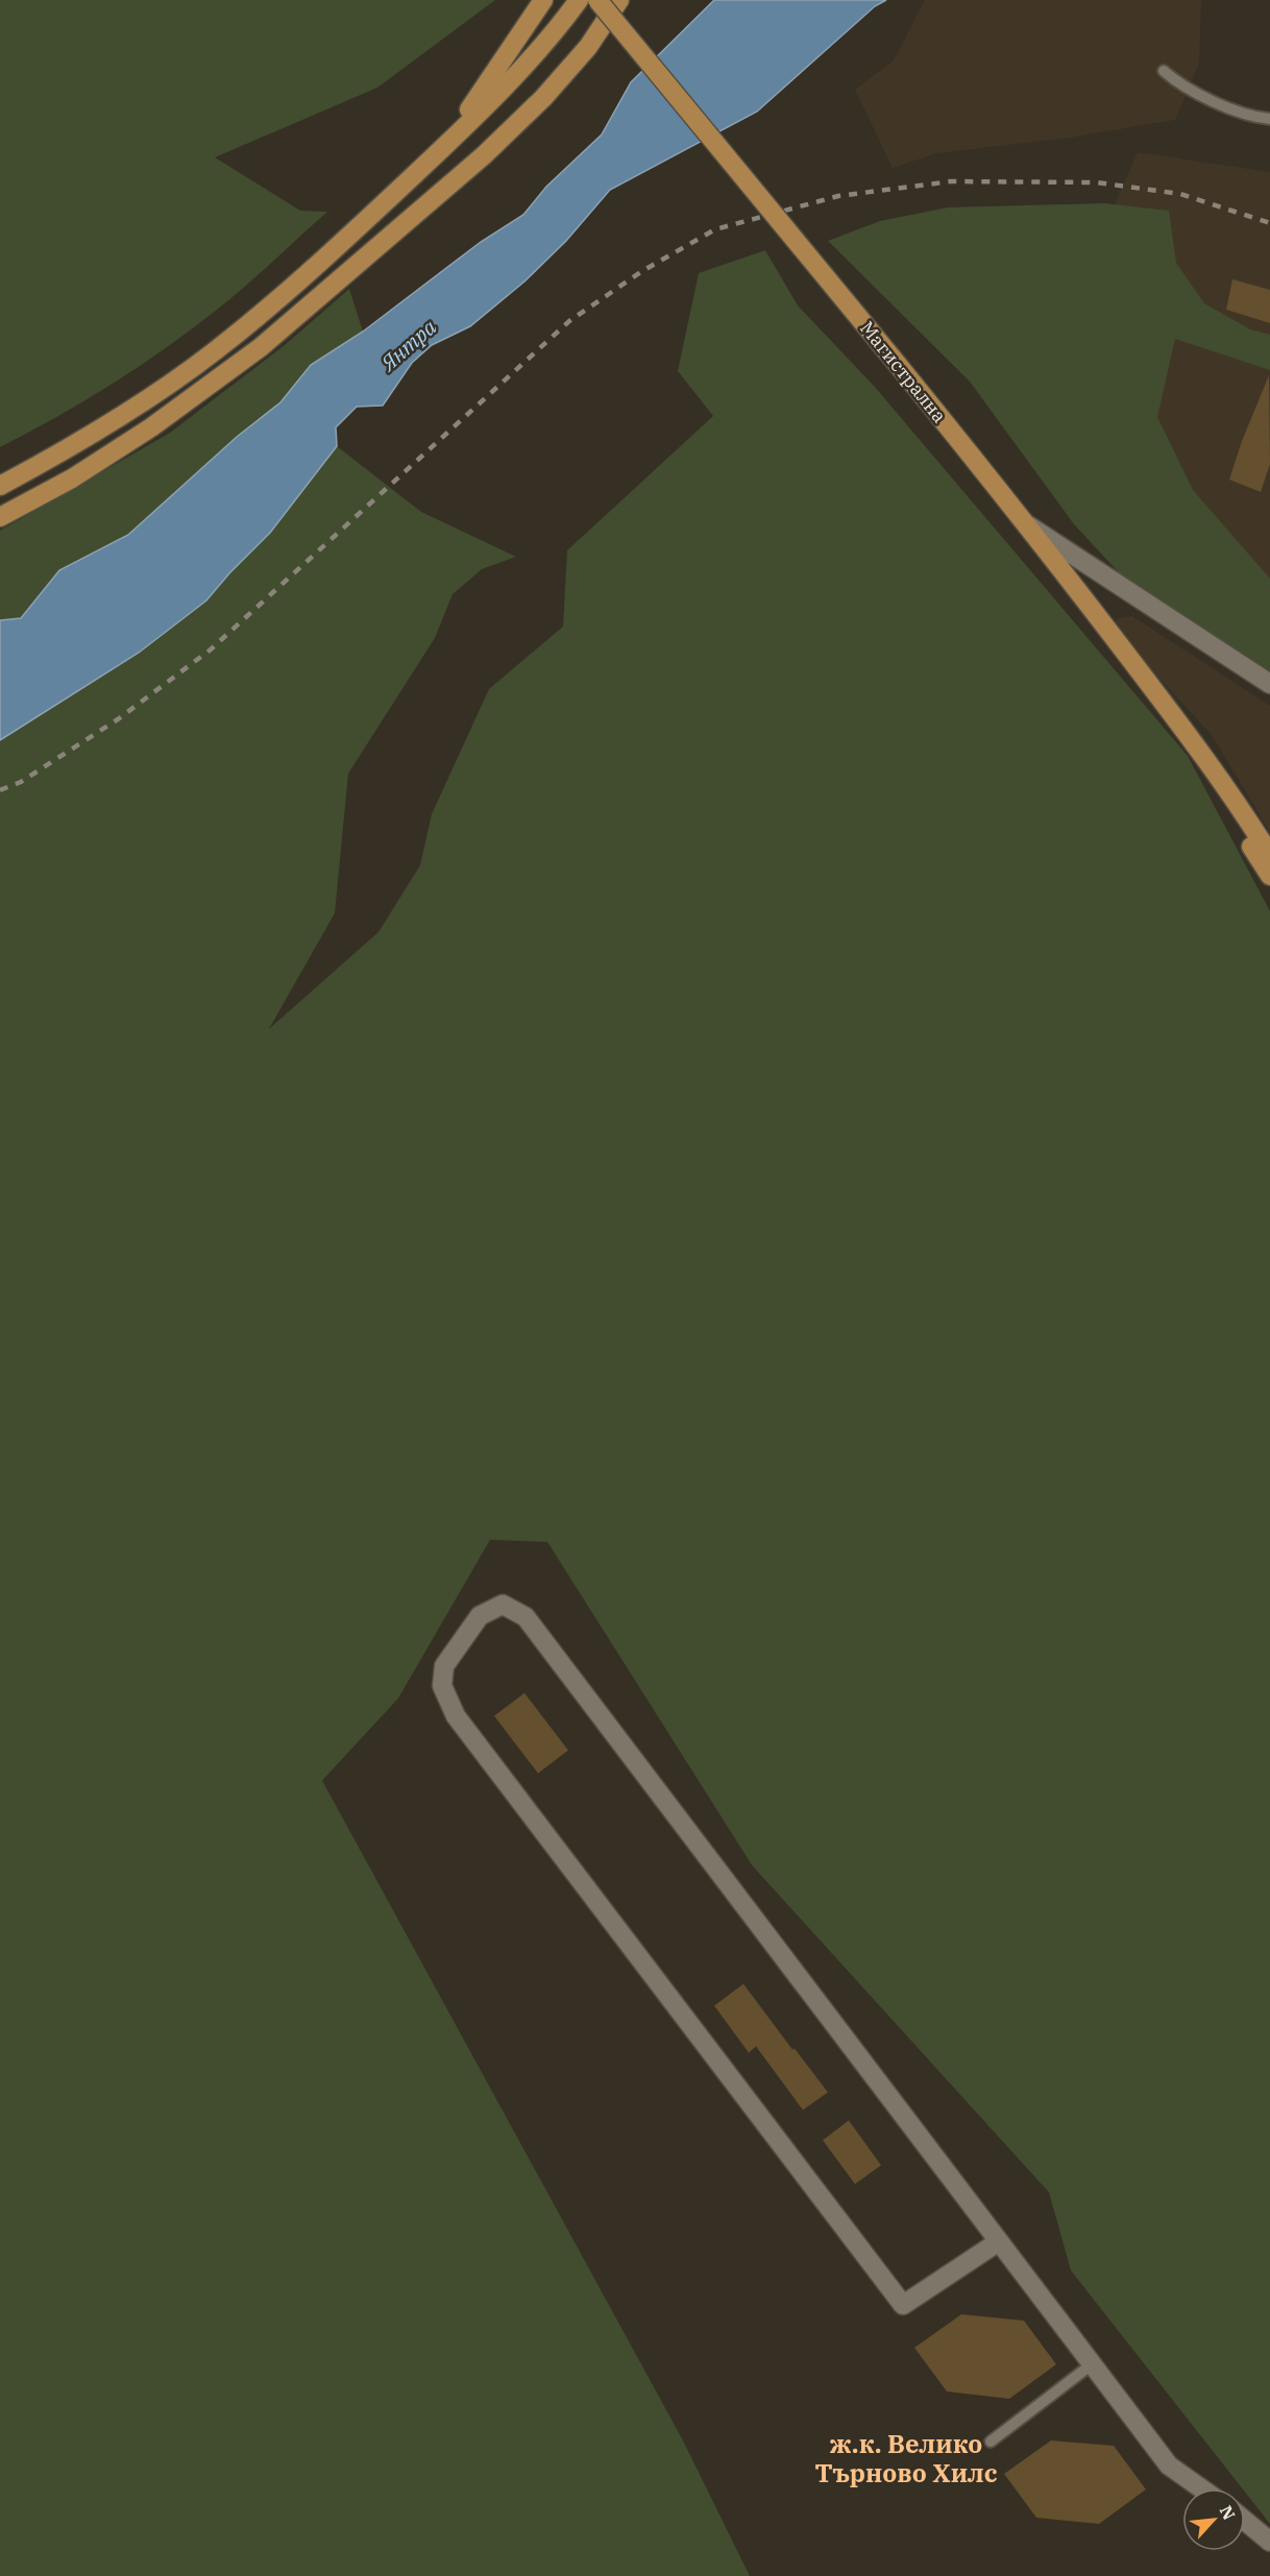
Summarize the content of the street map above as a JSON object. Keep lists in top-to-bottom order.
{
  "streets": {
    "main road": ["Магистрална"]
  },
  "districts": ["ж.к. Велико Търново Хилс"],
  "water": ["Янтра"],
  "north": "top right"
}
